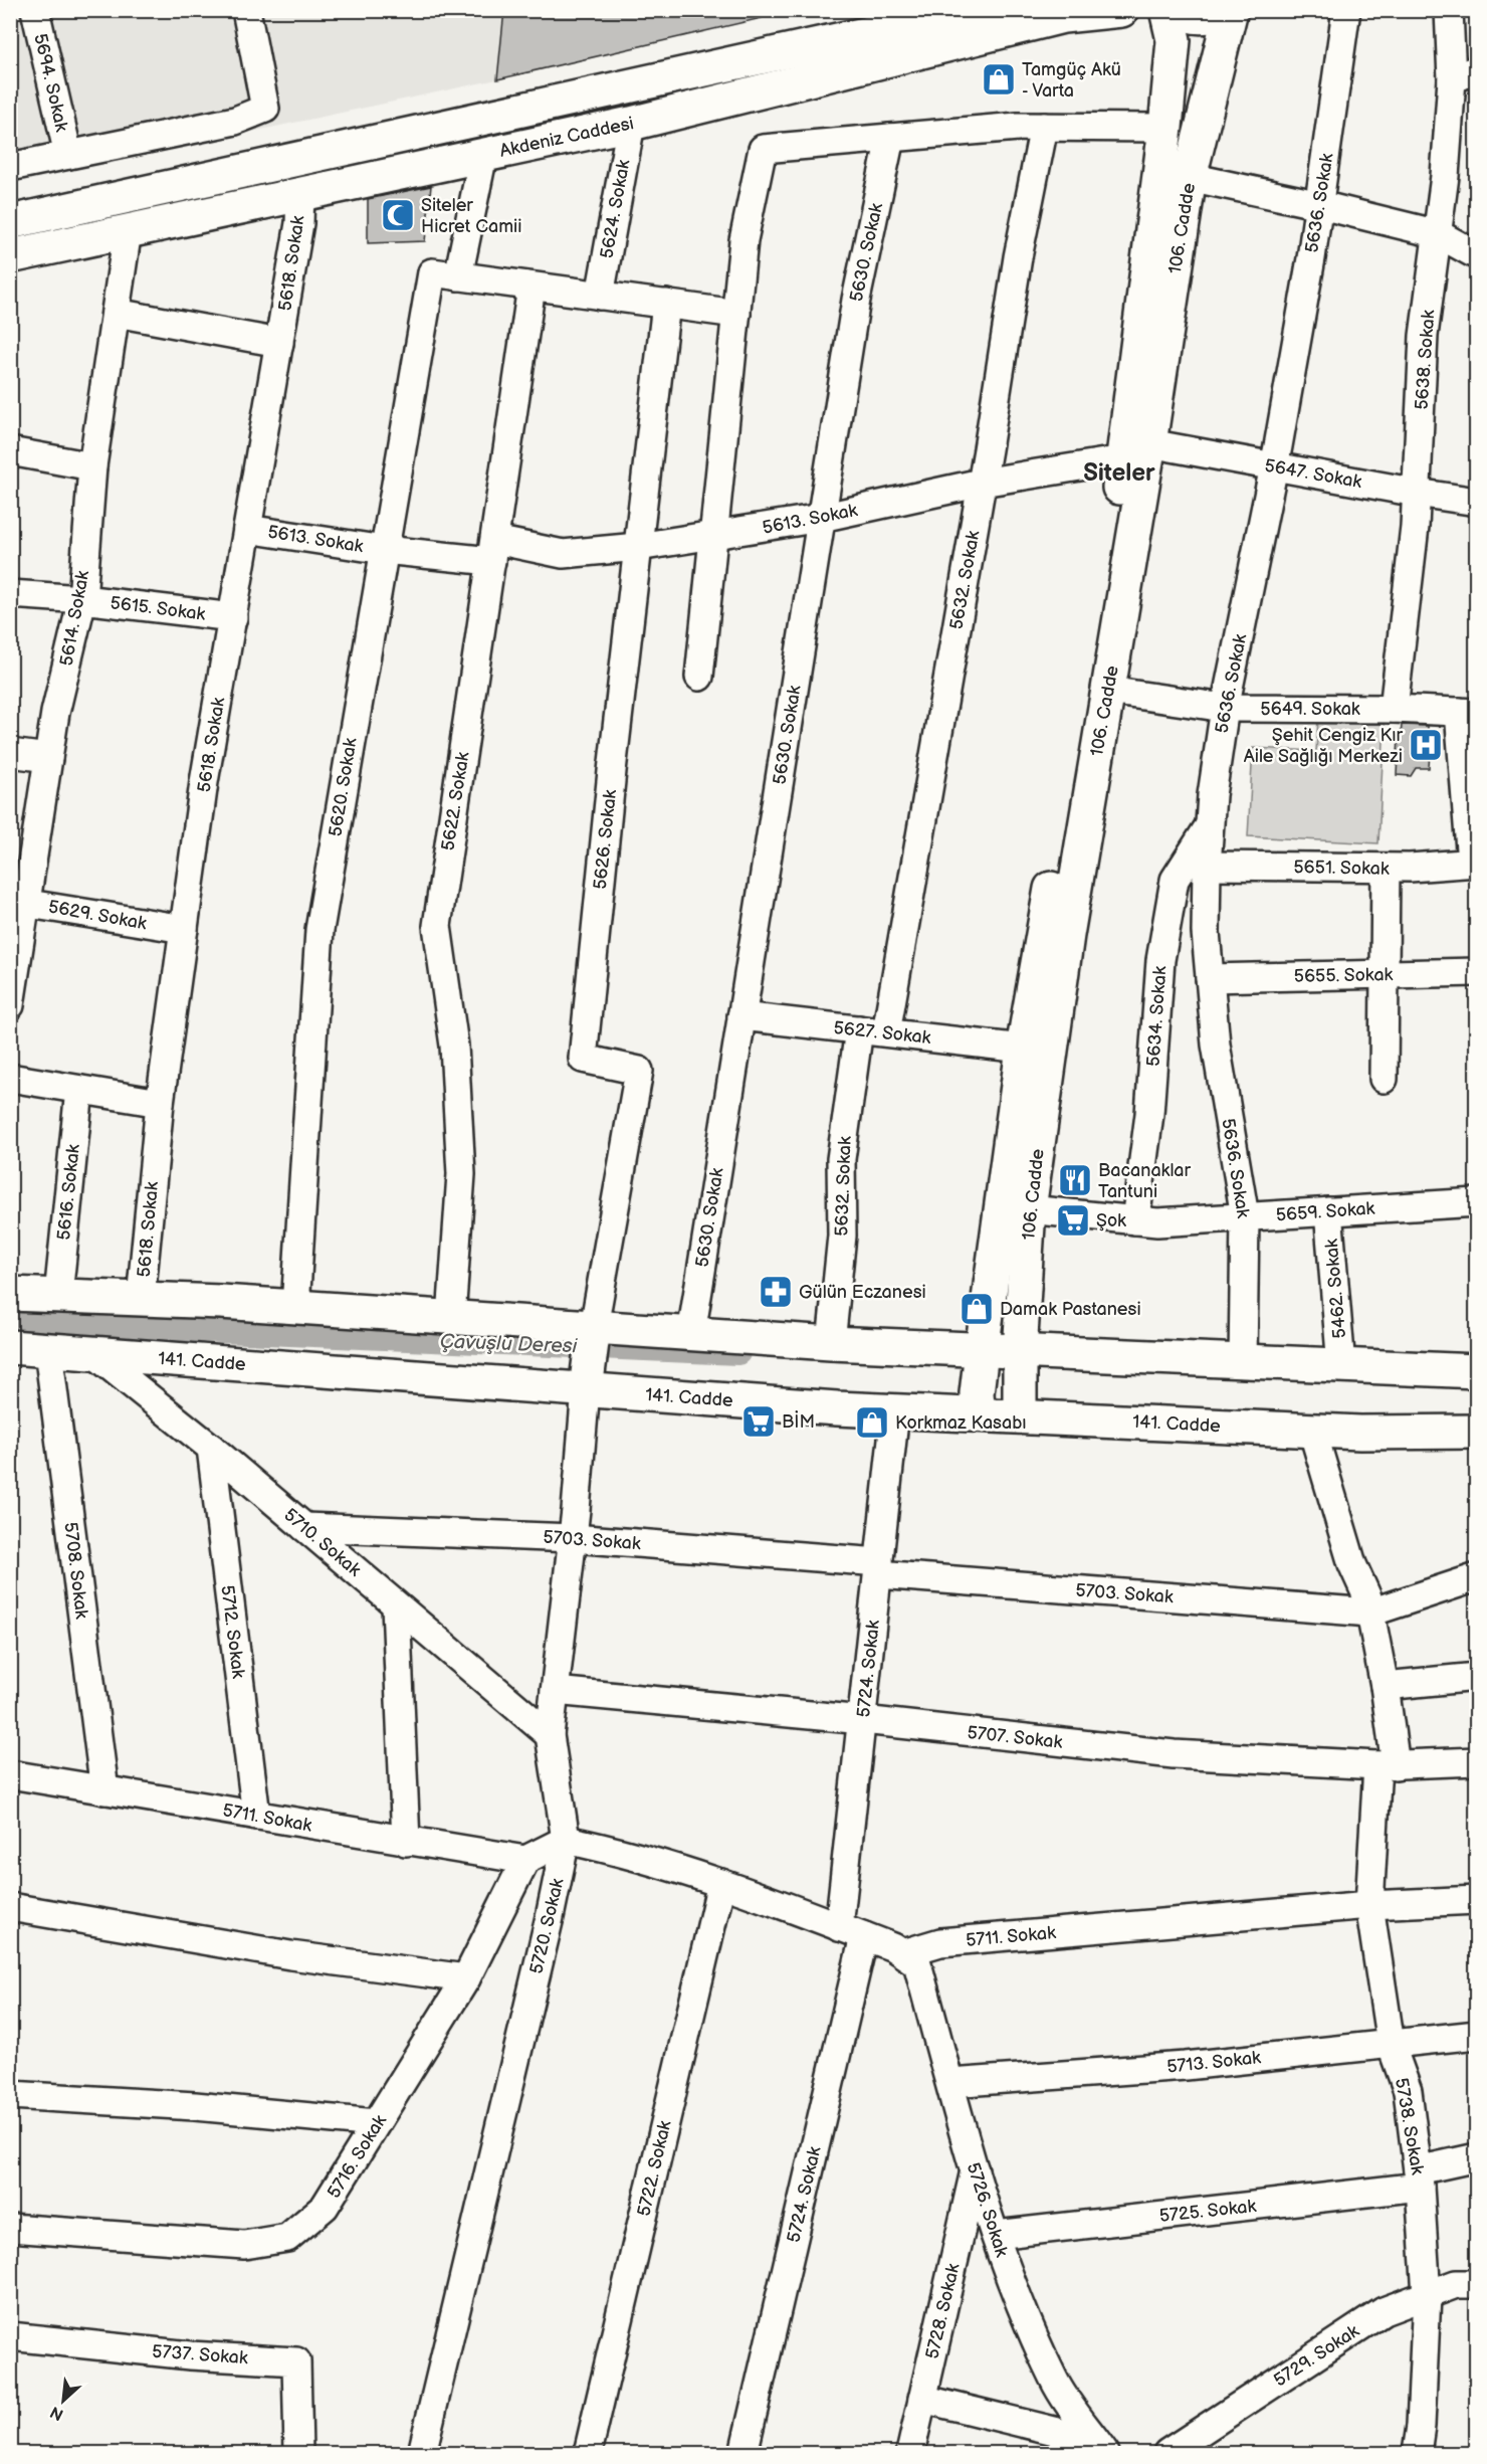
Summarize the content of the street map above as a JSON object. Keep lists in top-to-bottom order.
{
  "streets": {
    "main road": ["Akdeniz Caddesi", "106. Cadde", "141. Cadde"],
    "street": [
      "5694. Sokak",
      "5636. Sokak",
      "5624. Sokak",
      "5630. Sokak",
      "5618. Sokak",
      "5638. Sokak",
      "5647. Sokak",
      "5613. Sokak",
      "5632. Sokak",
      "5615. Sokak",
      "5614. Sokak",
      "5649. Sokak",
      "5620. Sokak",
      "5622. Sokak",
      "5626. Sokak",
      "5651. Sokak",
      "5629. Sokak",
      "5655. Sokak",
      "5634. Sokak",
      "5627. Sokak",
      "5616. Sokak",
      "5659. Sokak",
      "5462. Sokak",
      "5703. Sokak",
      "5710. Sokak",
      "5708. Sokak",
      "5712. Sokak",
      "5724. Sokak",
      "5707. Sokak",
      "5711. Sokak",
      "5720. Sokak",
      "5713. Sokak",
      "5738. Sokak",
      "5716. Sokak",
      "5722. Sokak",
      "5726. Sokak",
      "5725. Sokak",
      "5728. Sokak",
      "5737. Sokak",
      "5729. Sokak"
    ]
  },
  "crossings": [
    ["Akdeniz Caddesi", "5624. Sokak"],
    ["Akdeniz Caddesi", "5618. Sokak"],
    ["Akdeniz Caddesi", "5614. Sokak"],
    ["Akdeniz Caddesi", "5620. Sokak"],
    ["5636. Sokak", "5647. Sokak"],
    ["5636. Sokak", "5649. Sokak"],
    ["5636. Sokak", "5651. Sokak"],
    ["5636. Sokak", "5655. Sokak"],
    ["5636. Sokak", "5634. Sokak"],
    ["5636. Sokak", "5659. Sokak"],
    ["106. Cadde", "5647. Sokak"],
    ["106. Cadde", "5613. Sokak"],
    ["106. Cadde", "5649. Sokak"],
    ["106. Cadde", "5627. Sokak"],
    ["106. Cadde", "5659. Sokak"],
    ["106. Cadde", "141. Cadde"],
    ["5630. Sokak", "5613. Sokak"],
    ["5630. Sokak", "5627. Sokak"],
    ["5618. Sokak", "5613. Sokak"],
    ["5618. Sokak", "5615. Sokak"],
    ["5618. Sokak", "5629. Sokak"],
    ["5638. Sokak", "5647. Sokak"],
    ["5638. Sokak", "5649. Sokak"],
    ["5647. Sokak", "5613. Sokak"],
    ["5613. Sokak", "5632. Sokak"],
    ["5613. Sokak", "5620. Sokak"],
    ["5613. Sokak", "5622. Sokak"],
    ["5613. Sokak", "5626. Sokak"],
    ["5632. Sokak", "5627. Sokak"],
    ["5615. Sokak", "5614. Sokak"],
    ["5614. Sokak", "5629. Sokak"],
    ["5634. Sokak", "5659. Sokak"],
    ["5659. Sokak", "5462. Sokak"],
    ["141. Cadde", "5710. Sokak"],
    ["141. Cadde", "5708. Sokak"],
    ["141. Cadde", "5724. Sokak"],
    ["141. Cadde", "5720. Sokak"],
    ["141. Cadde", "5738. Sokak"],
    ["5703. Sokak", "5710. Sokak"],
    ["5703. Sokak", "5724. Sokak"],
    ["5703. Sokak", "5720. Sokak"],
    ["5703. Sokak", "5738. Sokak"],
    ["5710. Sokak", "5712. Sokak"],
    ["5710. Sokak", "5720. Sokak"],
    ["5708. Sokak", "5711. Sokak"],
    ["5712. Sokak", "5711. Sokak"],
    ["5724. Sokak", "5707. Sokak"],
    ["5707. Sokak", "5720. Sokak"],
    ["5707. Sokak", "5738. Sokak"],
    ["5711. Sokak", "5738. Sokak"],
    ["5711. Sokak", "5716. Sokak"],
    ["5711. Sokak", "5726. Sokak"],
    ["5713. Sokak", "5738. Sokak"],
    ["5713. Sokak", "5726. Sokak"],
    ["5738. Sokak", "5725. Sokak"],
    ["5738. Sokak", "5729. Sokak"],
    ["5726. Sokak", "5725. Sokak"],
    ["5726. Sokak", "5728. Sokak"]
  ],
  "districts": ["Siteler"],
  "water": ["Çavuşlu Deresi"],
  "places": {
    "shop": ["Tamgüç Akü - Varta", "Damak Pastanesi", "Korkmaz Kasabı"],
    "mosque": ["Siteler Hicret Camii"],
    "hospital": ["Şehit Cengiz Kır Aile Sağlığı Merkezi"],
    "restaurant": ["Bacanaklar Tantuni"],
    "supermarket": ["Şok", "BİM"],
    "pharmacy": ["Gülün Eczanesi"]
  },
  "north": "bottom left"
}
